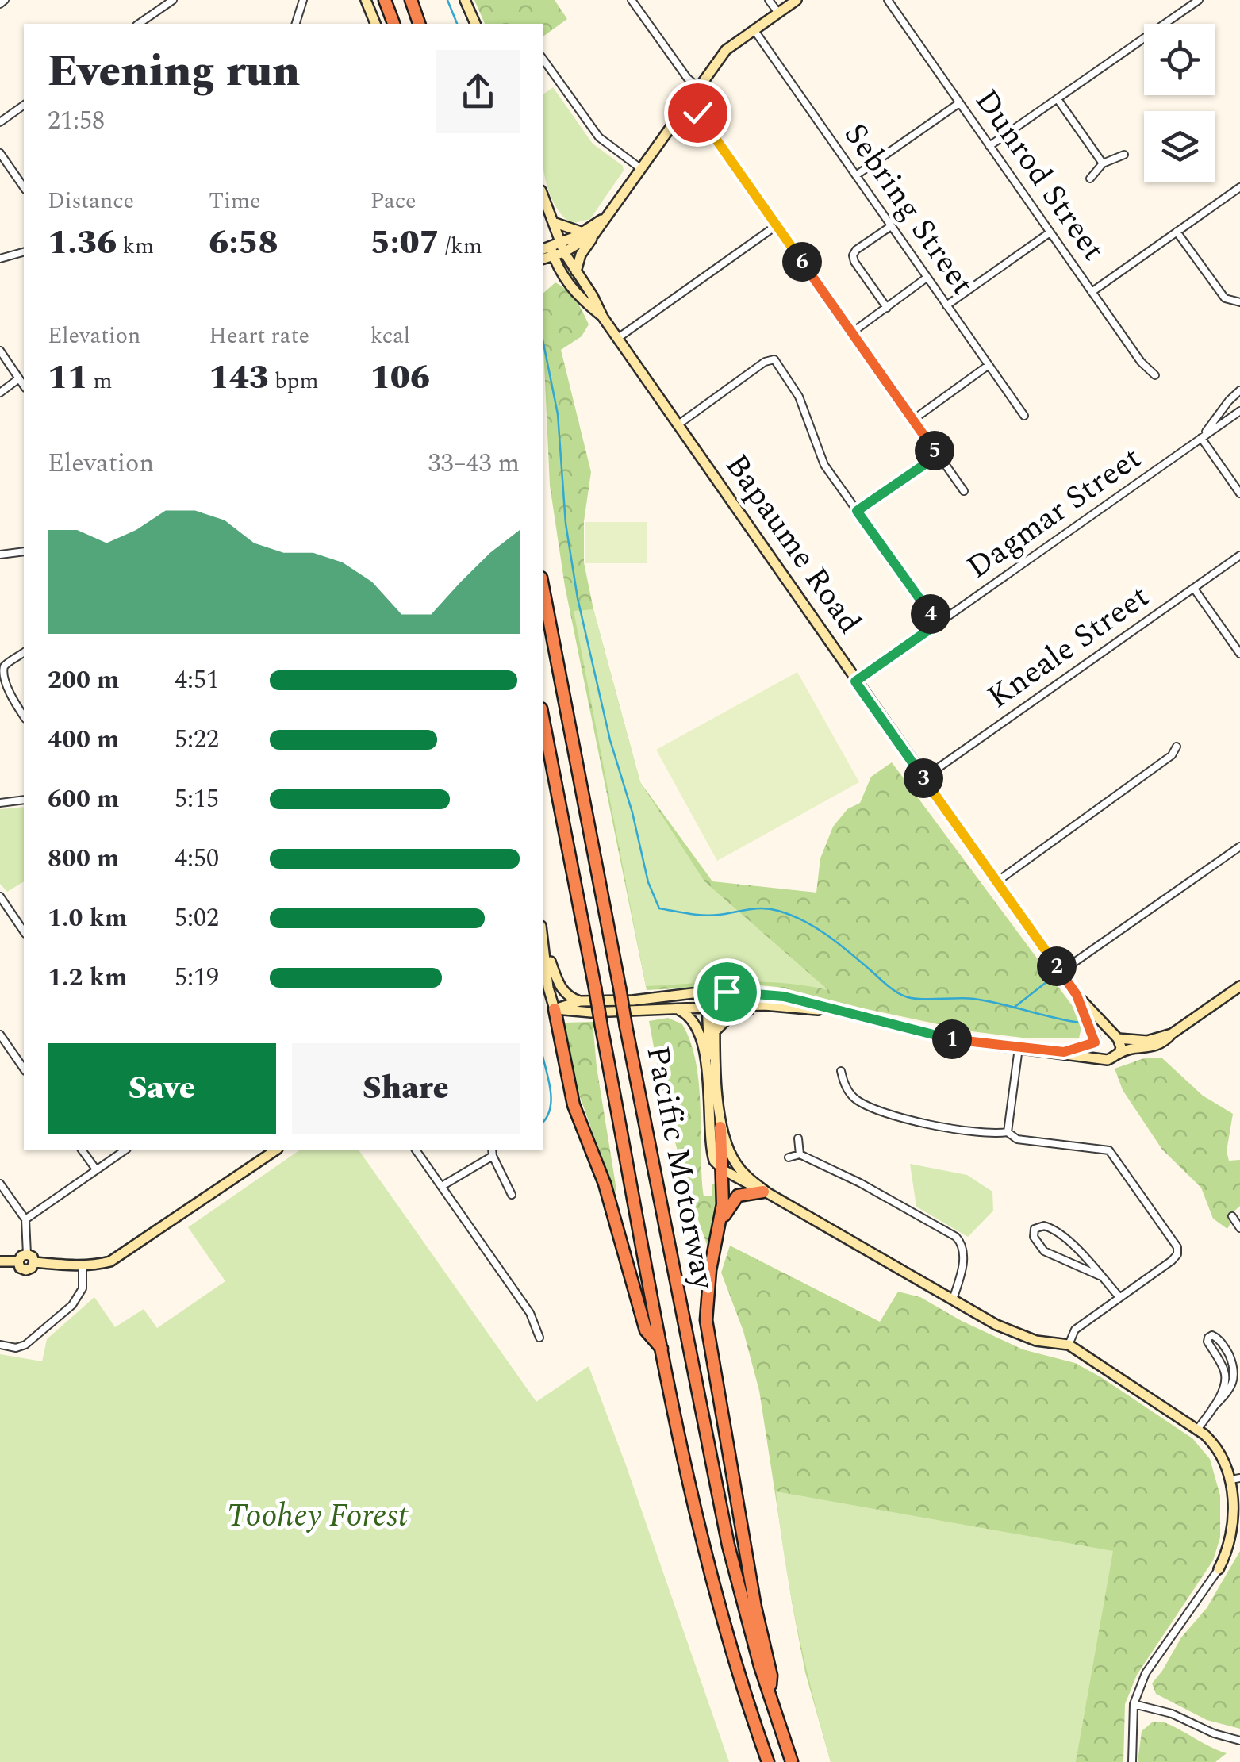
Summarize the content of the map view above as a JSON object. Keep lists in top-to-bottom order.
{
  "streets": {
    "highway": ["Pacific Motorway"],
    "street": [
      "Dunrod Street",
      "Sebring Street",
      "Dagmar Street",
      "Bapaume Road",
      "Kneale Street"
    ]
  },
  "crossings": [
    ["Dagmar Street", "Bapaume Road"],
    ["Bapaume Road", "Kneale Street"]
  ],
  "parks": ["Toohey Forest"],
  "page": {
    "heading": ["Evening run", "21:58"],
    "stats": [
      ["Distance", "1.36 km"],
      ["Time", "6:58"],
      ["Pace", "5:07 /km"],
      ["Elevation", "11 m"],
      ["Heart rate", "143 bpm"],
      ["kcal", "106"]
    ],
    "pins": [
      "6",
      "5",
      "4",
      "3",
      "2",
      "1"
    ],
    "chart": ["Elevation", "33–43 m"],
    "list": [
      {
        "name": "200 m",
        "note": "4:51"
      },
      {
        "name": "400 m",
        "note": "5:22"
      },
      {
        "name": "600 m",
        "note": "5:15"
      },
      {
        "name": "800 m",
        "note": "4:50"
      },
      {
        "name": "1.0 km",
        "note": "5:02"
      },
      {
        "name": "1.2 km",
        "note": "5:19"
      }
    ],
    "buttons": ["Save", "Share"]
  }
}
